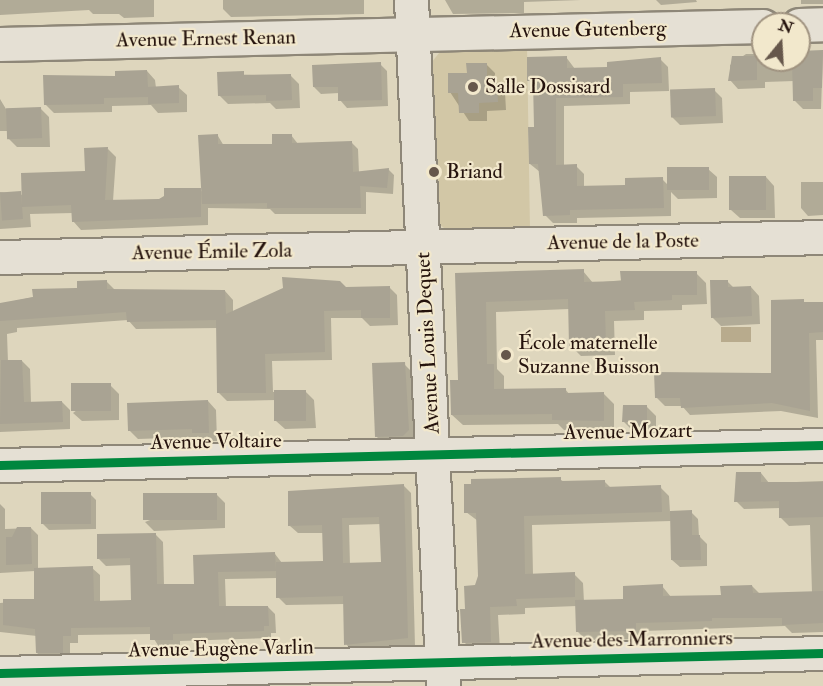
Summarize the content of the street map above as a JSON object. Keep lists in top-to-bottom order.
{
  "streets": {
    "street": [
      "Avenue Gutenberg",
      "Avenue Ernest Renan",
      "Avenue de la Poste",
      "Avenue Émile Zola",
      "Avenue Louis Dequet",
      "Avenue Mozart",
      "Avenue Voltaire",
      "Avenue des Marronniers",
      "Avenue Eugène Varlin"
    ]
  },
  "crossings": [
    ["Avenue Gutenberg", "Avenue Ernest Renan"],
    ["Avenue Gutenberg", "Avenue Louis Dequet"],
    ["Avenue Ernest Renan", "Avenue Louis Dequet"],
    ["Avenue de la Poste", "Avenue Émile Zola"],
    ["Avenue de la Poste", "Avenue Louis Dequet"],
    ["Avenue Émile Zola", "Avenue Louis Dequet"],
    ["Avenue Louis Dequet", "Avenue Mozart"],
    ["Avenue Louis Dequet", "Avenue Voltaire"],
    ["Avenue Louis Dequet", "Avenue des Marronniers"],
    ["Avenue Louis Dequet", "Avenue Eugène Varlin"],
    ["Avenue Mozart", "Avenue Voltaire"],
    ["Avenue des Marronniers", "Avenue Eugène Varlin"]
  ],
  "places": ["Salle Dossisard", "Briand", "École maternelle Suzanne Buisson"],
  "north": "top"
}
